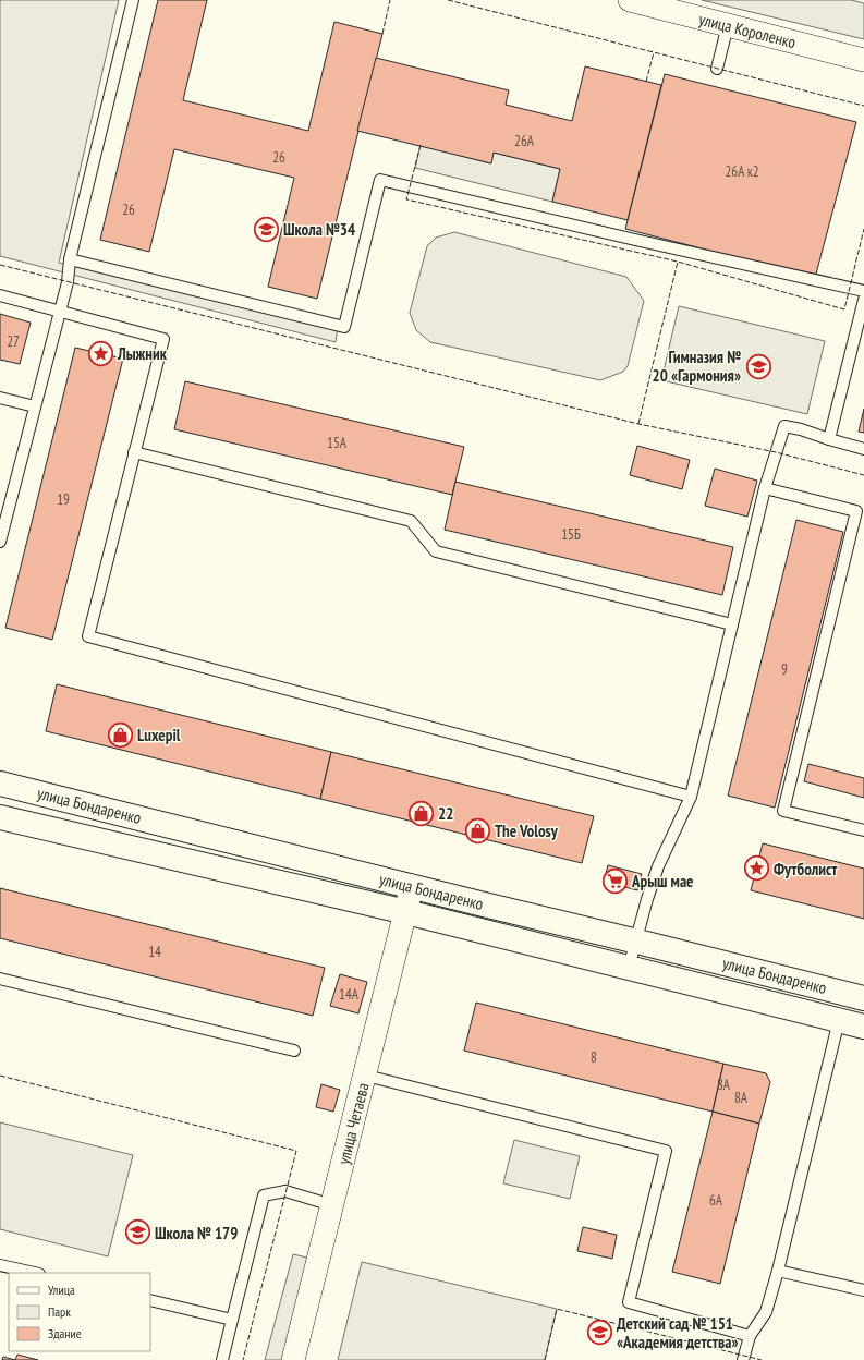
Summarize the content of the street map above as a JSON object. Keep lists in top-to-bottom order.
{
  "streets": {
    "street": ["улица Короленко", "улица Бондаренко", "улица Четаева"]
  },
  "crossings": [
    ["улица Бондаренко", "улица Четаева"]
  ],
  "places": {
    "school or university": [
      "Школа №34",
      "Гимназия № 20 «Гармония»",
      "Школа № 179",
      "Детский сад № 151 «Академия детства»"
    ],
    "place": ["Лыжник", "Футболист"],
    "shop": ["Luxepil", "22", "The Volosy"],
    "supermarket": ["Арыш мае"]
  },
  "house_numbers": [
    "26А",
    "26",
    "26А к2",
    "26",
    "27",
    "15А",
    "19",
    "15Б",
    "9",
    "14",
    "14А",
    "8",
    "8А",
    "8А",
    "6А"
  ],
  "legend": ["Улица", "Парк", "Здание"]
}
